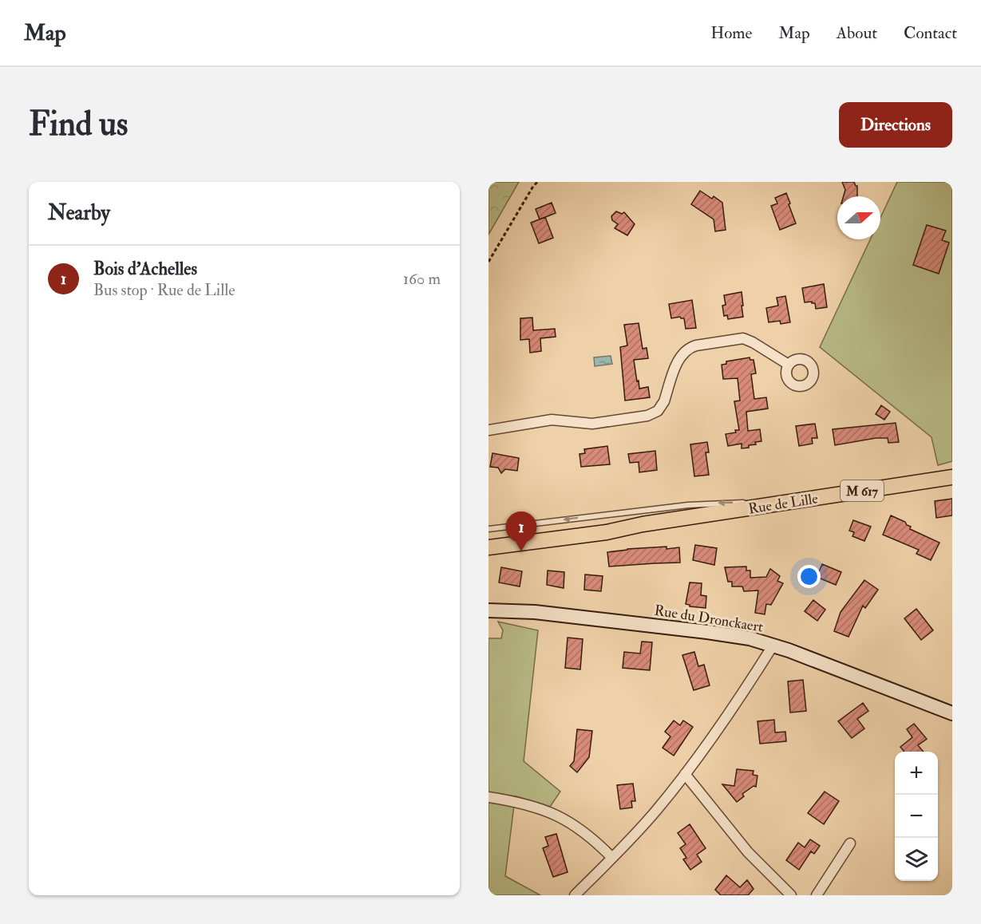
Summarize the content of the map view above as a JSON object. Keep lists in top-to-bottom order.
{
  "streets": {
    "main road": ["M 617", "Rue de Lille", "Rue du Dronckaert"]
  },
  "north": "right",
  "page": {
    "header": "Map",
    "nav": [
      "Home",
      "Map",
      "About",
      "Contact"
    ],
    "buttons": "Directions",
    "title": "Find us",
    "heading": "Nearby",
    "list": [
      {
        "mark": "1",
        "name": "Bois d'Achelles",
        "note": "Bus stop · Rue de Lille",
        "value": "160 m"
      }
    ],
    "pins": "1",
    "map_buttons": ["+", "−"]
  }
}
